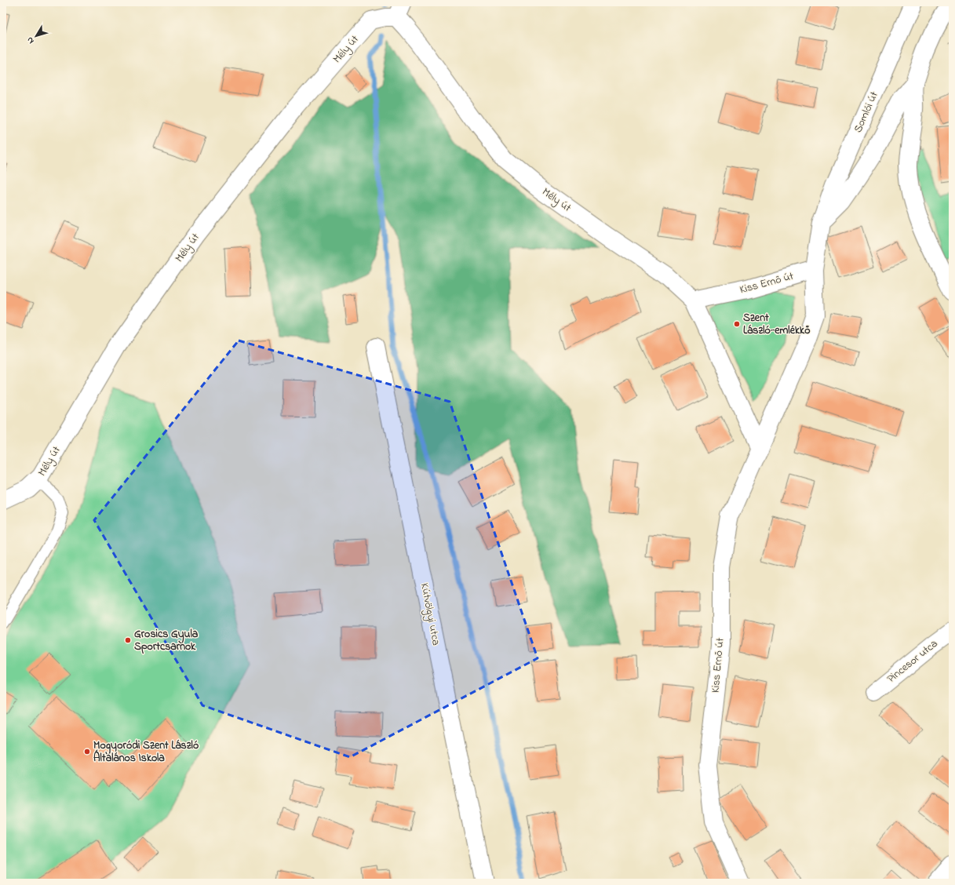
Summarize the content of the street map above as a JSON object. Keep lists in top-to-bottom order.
{
  "streets": {
    "street": [
      "Mély út",
      "Somlói út",
      "Kiss Ernő út",
      "Kútvölgyi utca",
      "Pincesor utca"
    ]
  },
  "crossings": [
    ["Mély út", "Kiss Ernő út"],
    ["Somlói út", "Kiss Ernő út"]
  ],
  "places": ["Szent László-emlékkő", "Grosics Gyula Sportcsarnok", "Mogyoródi Szent László Általános Iskola"],
  "north": "bottom left"
}
